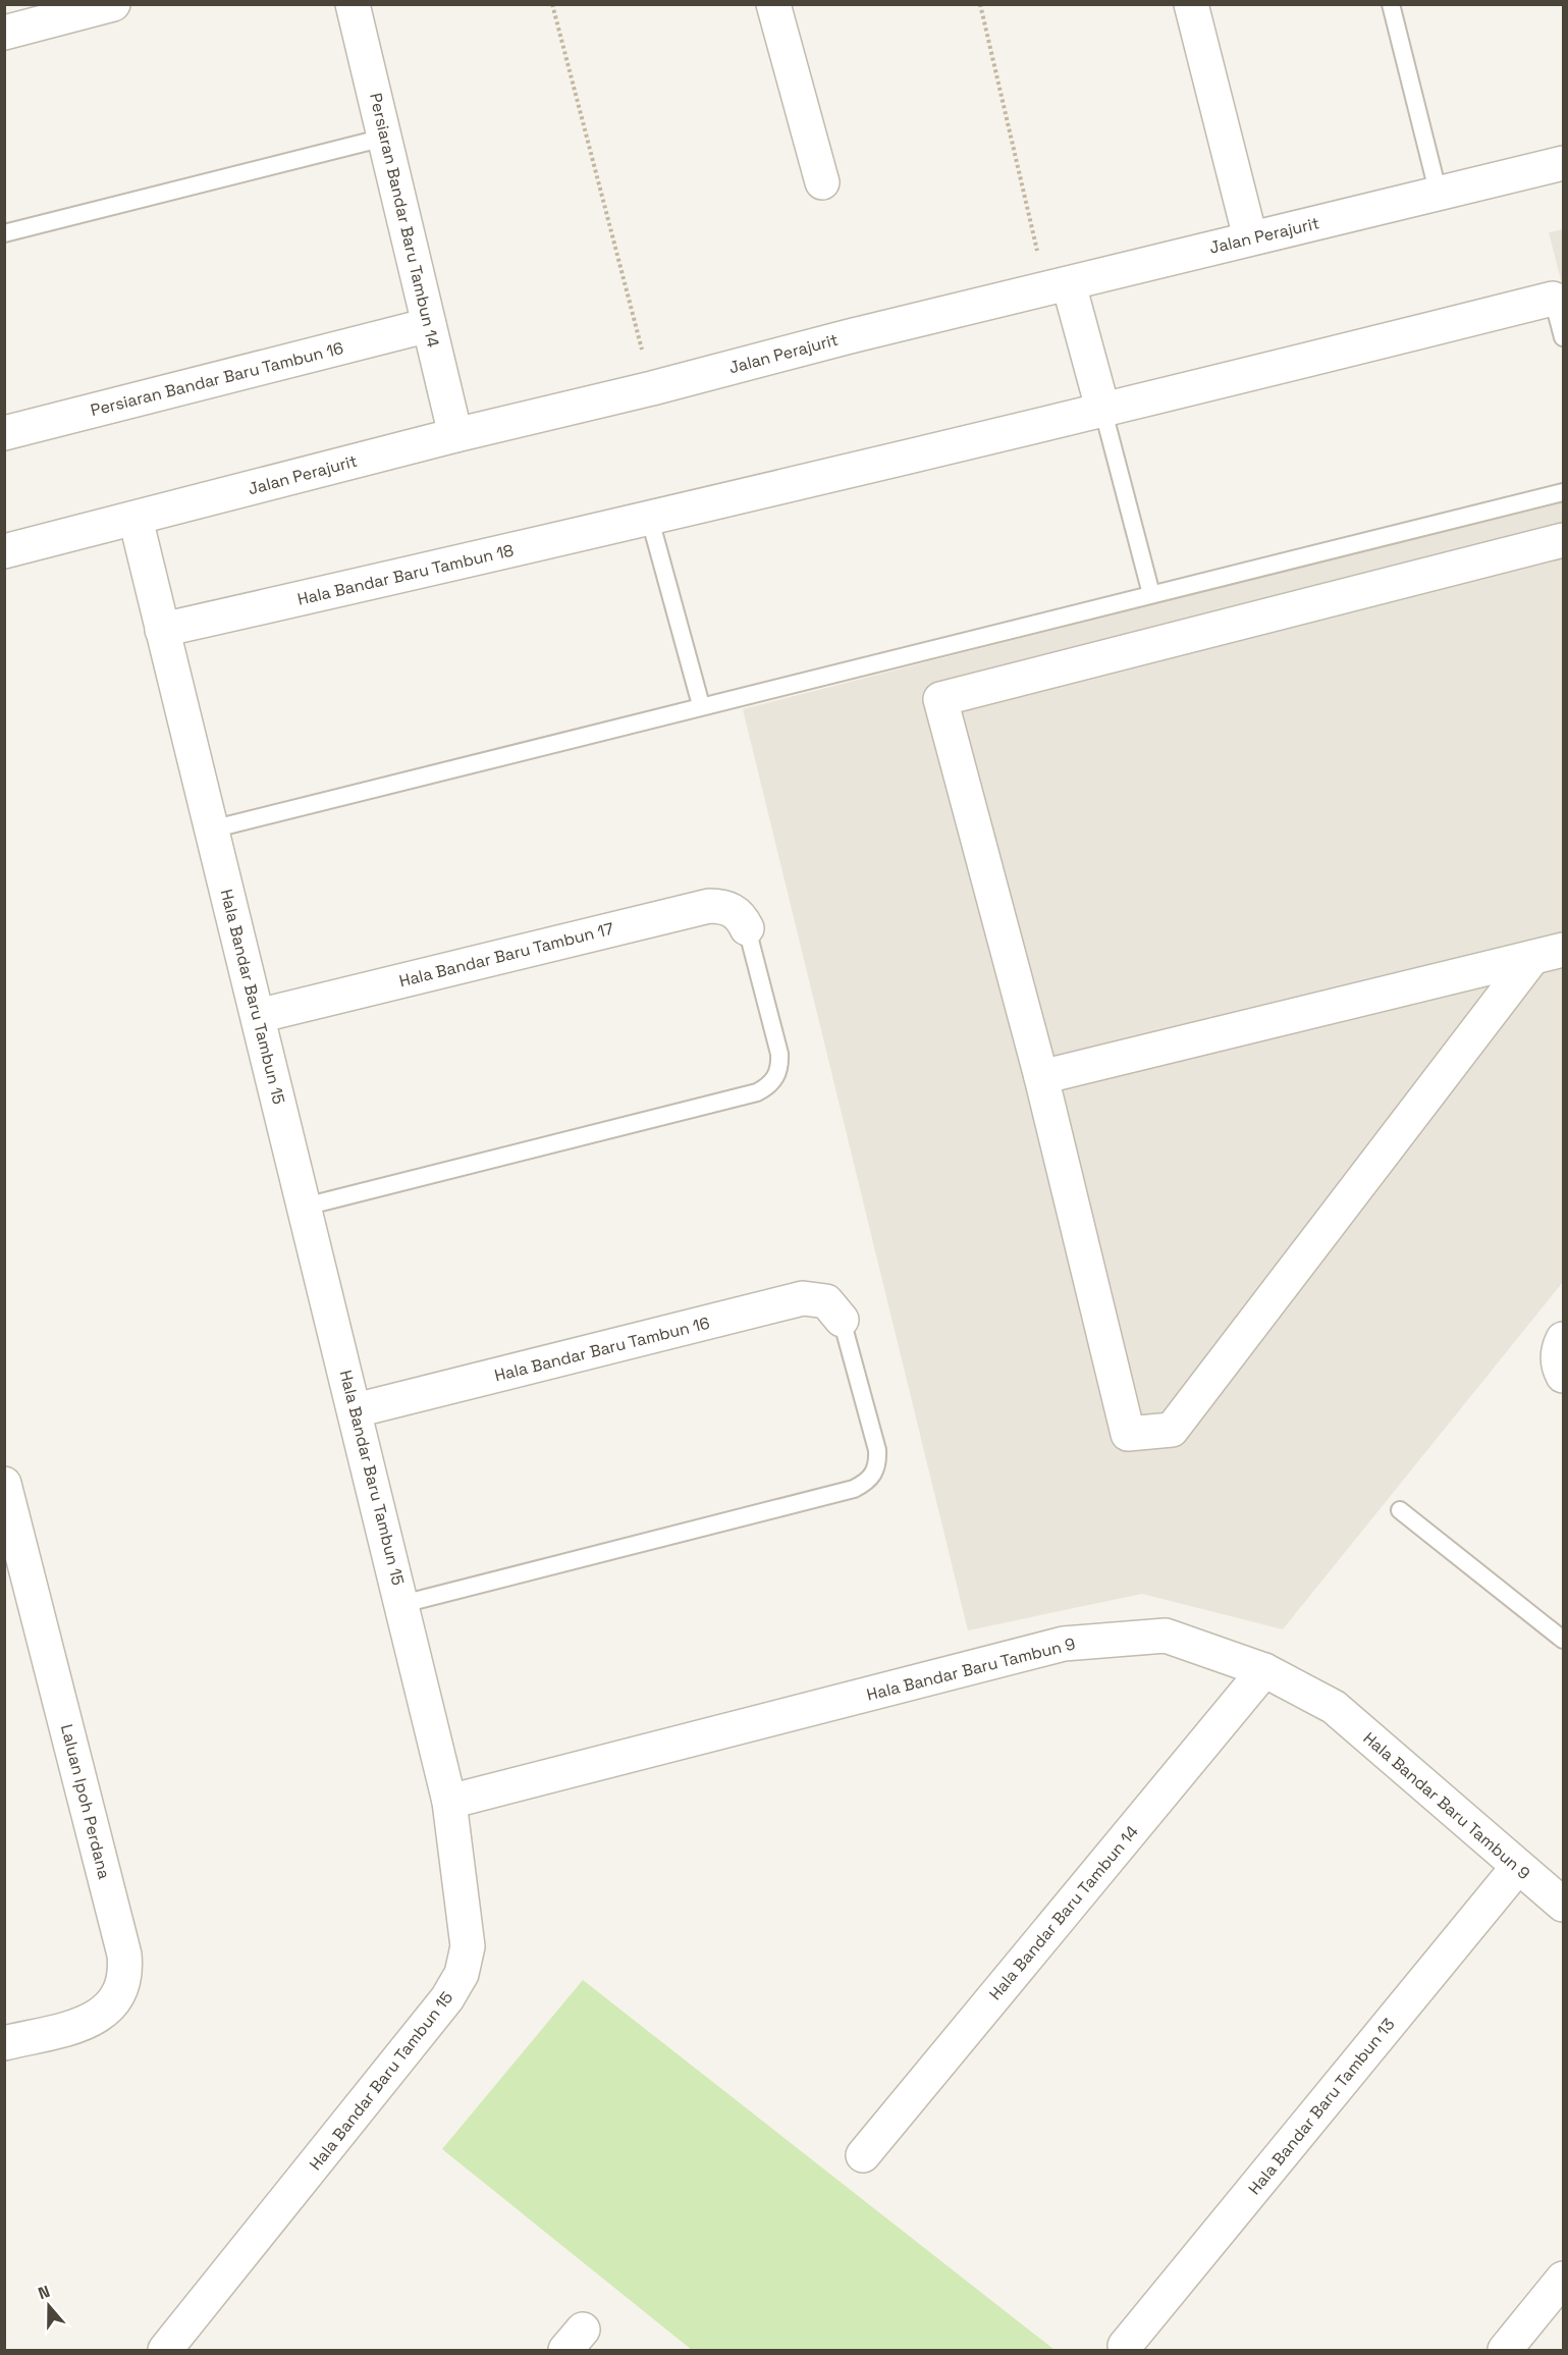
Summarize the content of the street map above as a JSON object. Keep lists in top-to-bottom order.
{
  "streets": {
    "street": [
      "Persiaran Bandar Baru Tambun 14",
      "Jalan Perajurit",
      "Persiaran Bandar Baru Tambun 16",
      "Hala Bandar Baru Tambun 18",
      "Hala Bandar Baru Tambun 17",
      "Hala Bandar Baru Tambun 15",
      "Hala Bandar Baru Tambun 16",
      "Hala Bandar Baru Tambun 9",
      "Laluan Ipoh Perdana",
      "Hala Bandar Baru Tambun 14",
      "Hala Bandar Baru Tambun 13"
    ]
  },
  "crossings": [
    ["Persiaran Bandar Baru Tambun 14", "Jalan Perajurit"],
    ["Persiaran Bandar Baru Tambun 14", "Persiaran Bandar Baru Tambun 16"],
    ["Jalan Perajurit", "Hala Bandar Baru Tambun 15"],
    ["Hala Bandar Baru Tambun 18", "Hala Bandar Baru Tambun 15"],
    ["Hala Bandar Baru Tambun 17", "Hala Bandar Baru Tambun 15"],
    ["Hala Bandar Baru Tambun 15", "Hala Bandar Baru Tambun 16"],
    ["Hala Bandar Baru Tambun 15", "Hala Bandar Baru Tambun 9"],
    ["Hala Bandar Baru Tambun 9", "Hala Bandar Baru Tambun 14"],
    ["Hala Bandar Baru Tambun 9", "Hala Bandar Baru Tambun 13"]
  ],
  "north": "top"
}
